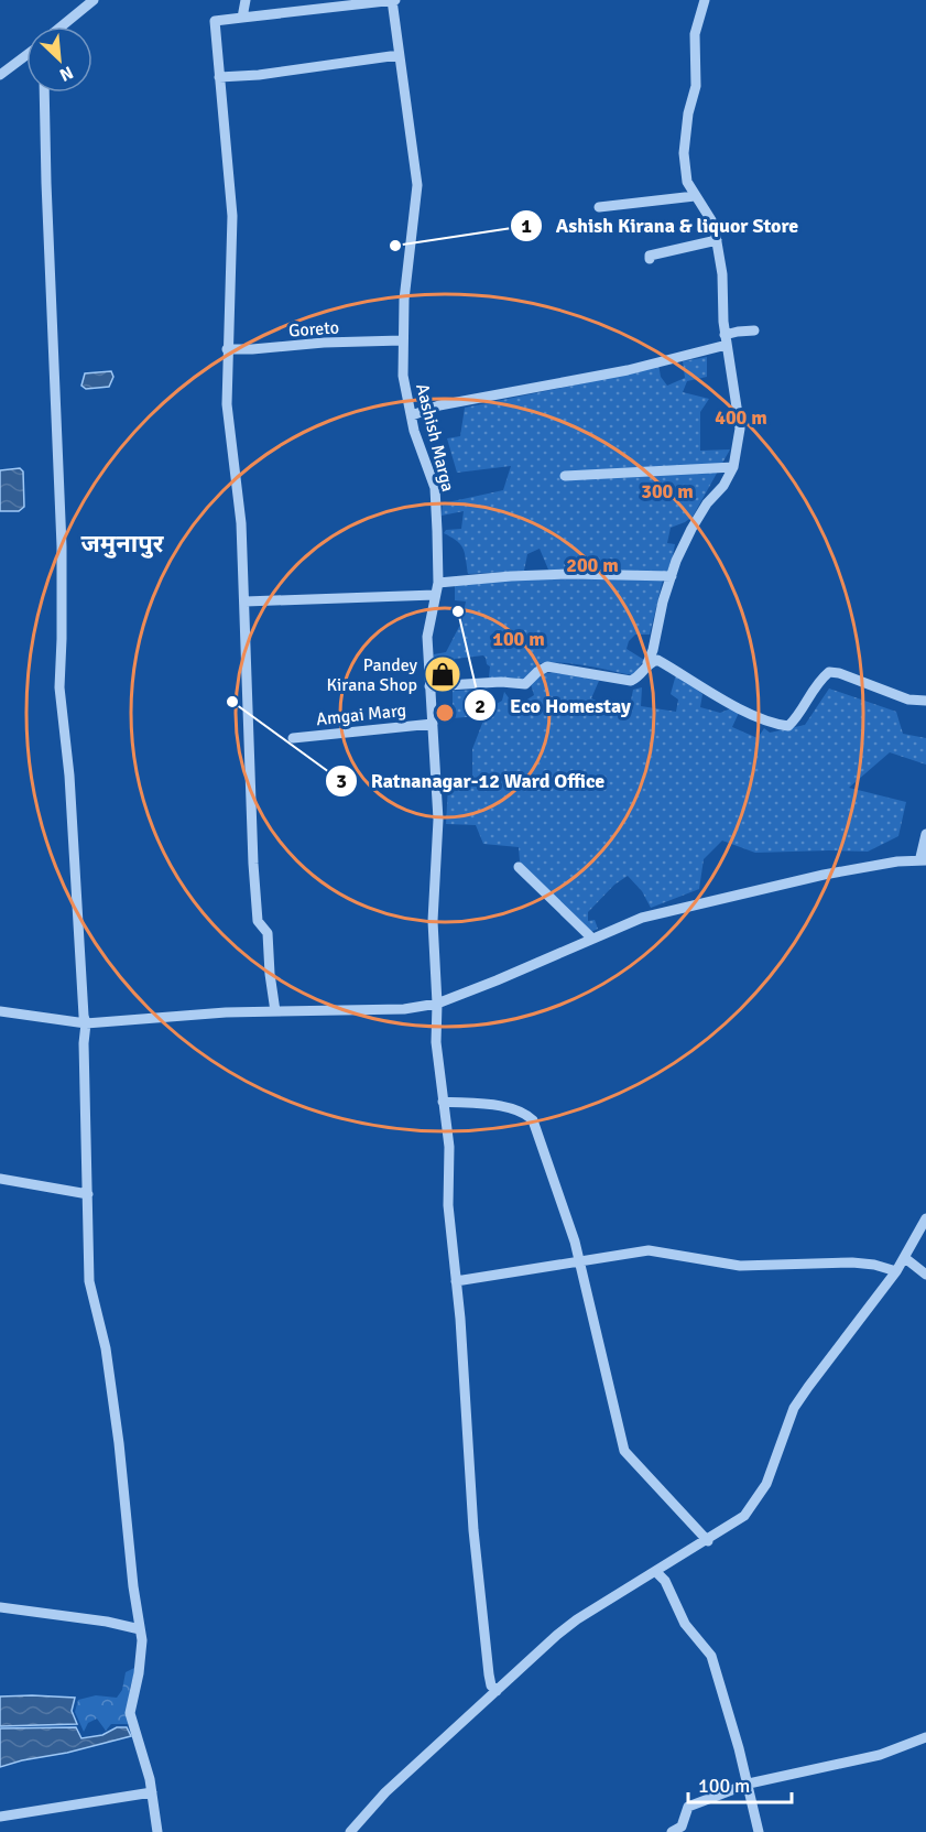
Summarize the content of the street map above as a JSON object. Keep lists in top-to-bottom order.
{
  "streets": {
    "street": ["Goreto", "Aashish Marga", "Amgai Marg"]
  },
  "crossings": [
    ["Goreto", "Aashish Marga"],
    ["Aashish Marga", "Amgai Marg"]
  ],
  "districts": ["जमुनापुर"],
  "places": {
    "other": ["Ashish Kirana & liquor Store", "Eco Homestay", "Ratnanagar-12 Ward Office"],
    "shop": ["Pandey Kirana Shop"]
  },
  "scale_bar": "100 m",
  "north": "bottom right",
  "rings": [
    "400 m",
    "300 m",
    "200 m",
    "100 m"
  ]
}
